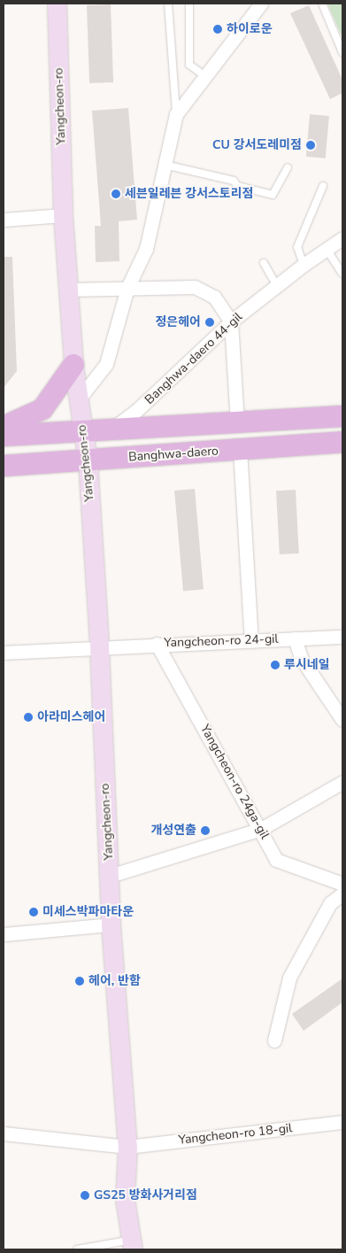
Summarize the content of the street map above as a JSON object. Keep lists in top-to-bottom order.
{
  "streets": {
    "main road": ["Yangcheon-ro", "Banghwa-daero"],
    "street": [
      "Banghwa-daero 44-gil",
      "Yangcheon-ro 24-gil",
      "Yangcheon-ro 24ga-gil",
      "Yangcheon-ro 18-gil"
    ]
  },
  "crossings": [
    ["Yangcheon-ro", "Banghwa-daero"],
    ["Yangcheon-ro", "Yangcheon-ro 24-gil"],
    ["Yangcheon-ro", "Yangcheon-ro 18-gil"],
    ["Yangcheon-ro 24-gil", "Yangcheon-ro 24ga-gil"]
  ],
  "places": [
    "하이로운",
    "CU 강서도레미점",
    "세븐일레븐 강서스토리점",
    "정은헤어",
    "루시네일",
    "아라미스헤어",
    "개성연출",
    "미세스박파마타운",
    "헤어, 반함",
    "GS25 방화사거리점"
  ]
}
